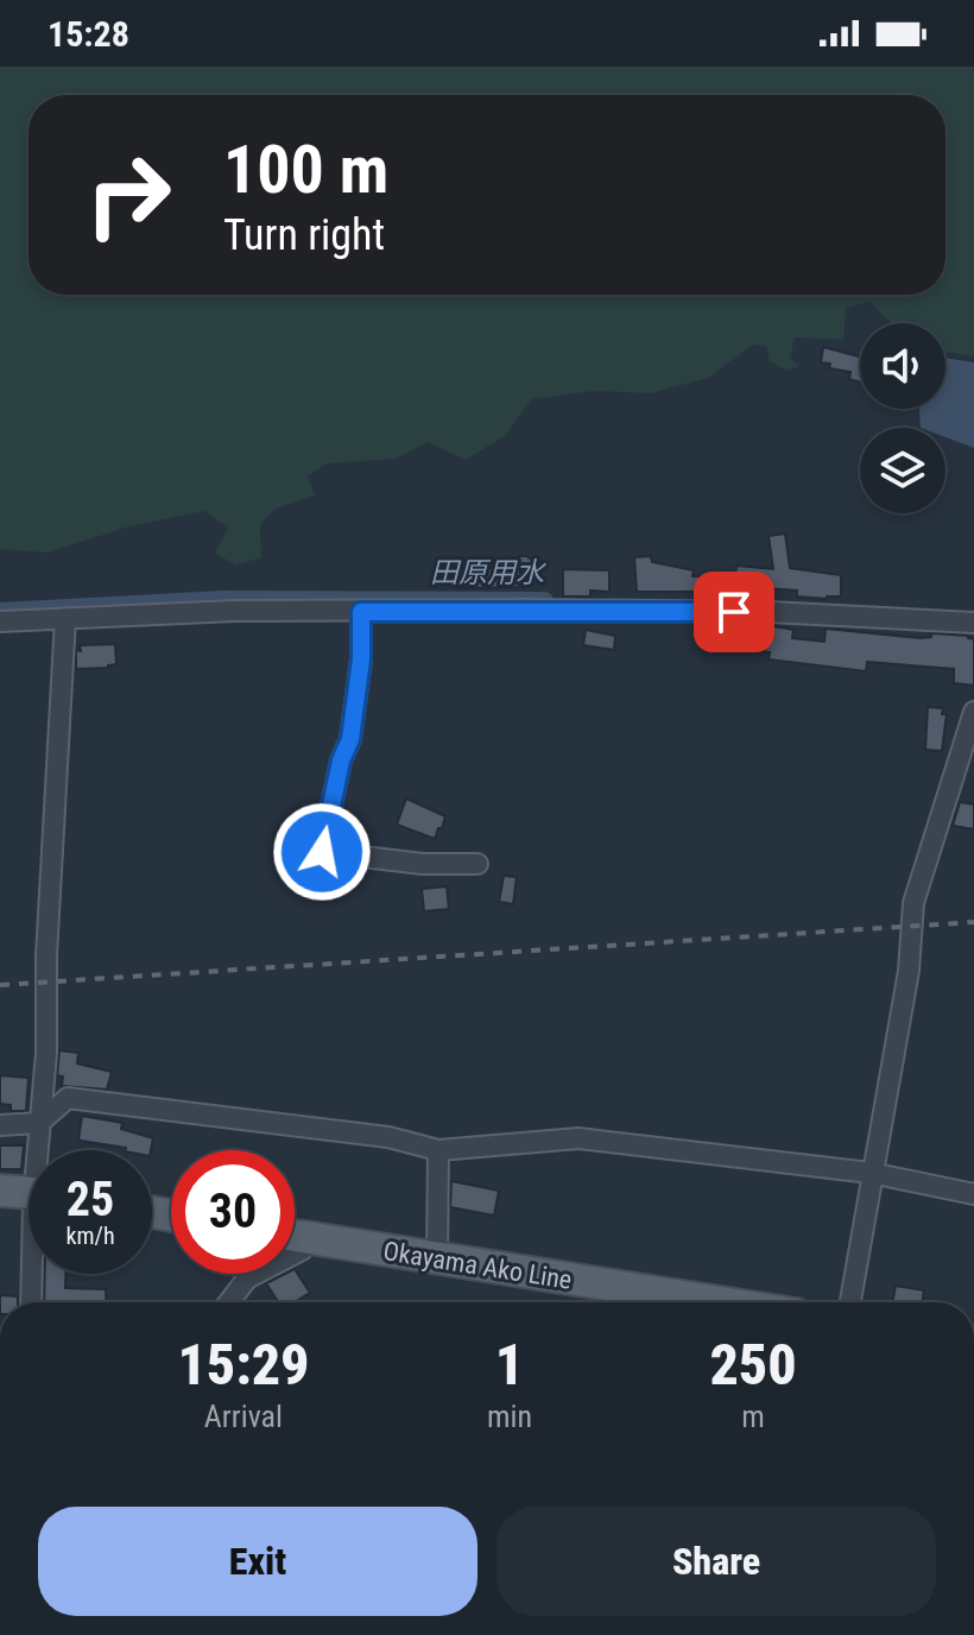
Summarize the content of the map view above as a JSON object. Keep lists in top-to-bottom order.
{
  "streets": {
    "main road": ["Okayama Ako Line"]
  },
  "water": ["田原用水"],
  "page": {
    "status": "15:28",
    "turn": ["100 m", "Turn right"],
    "speed": "25 km/h",
    "limit": "30",
    "eta": [
      "15:29",
      "Arrival",
      "1",
      "min",
      "250",
      "m"
    ],
    "buttons": ["Exit", "Share"]
  }
}
